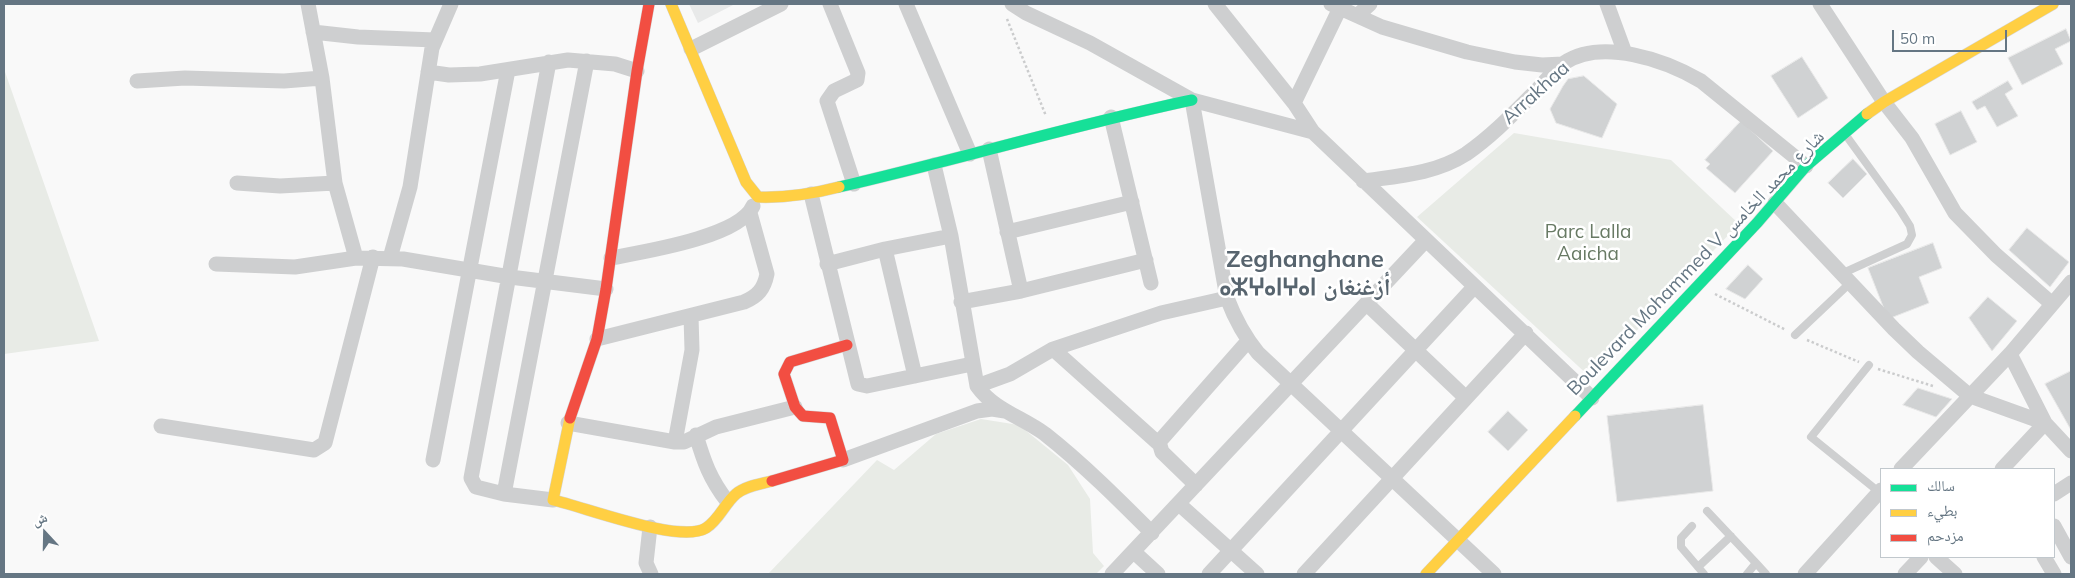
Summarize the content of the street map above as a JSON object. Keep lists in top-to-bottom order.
{
  "streets": {
    "street": ["Arrakhaa", "Boulevard Mohammed V شارع محمد الخامس"]
  },
  "crossings": [
    ["Arrakhaa", "Boulevard Mohammed V شارع محمد الخامس"]
  ],
  "districts": ["Zeghanghane ⴰⵣⵖⴰⵏⵖⴰⵏ أزغنغان"],
  "parks": ["Parc Lalla Aaicha"],
  "legend": ["سالك", "بطيء", "مزدحم"],
  "scale_bar": "50 m",
  "north": "top"
}
